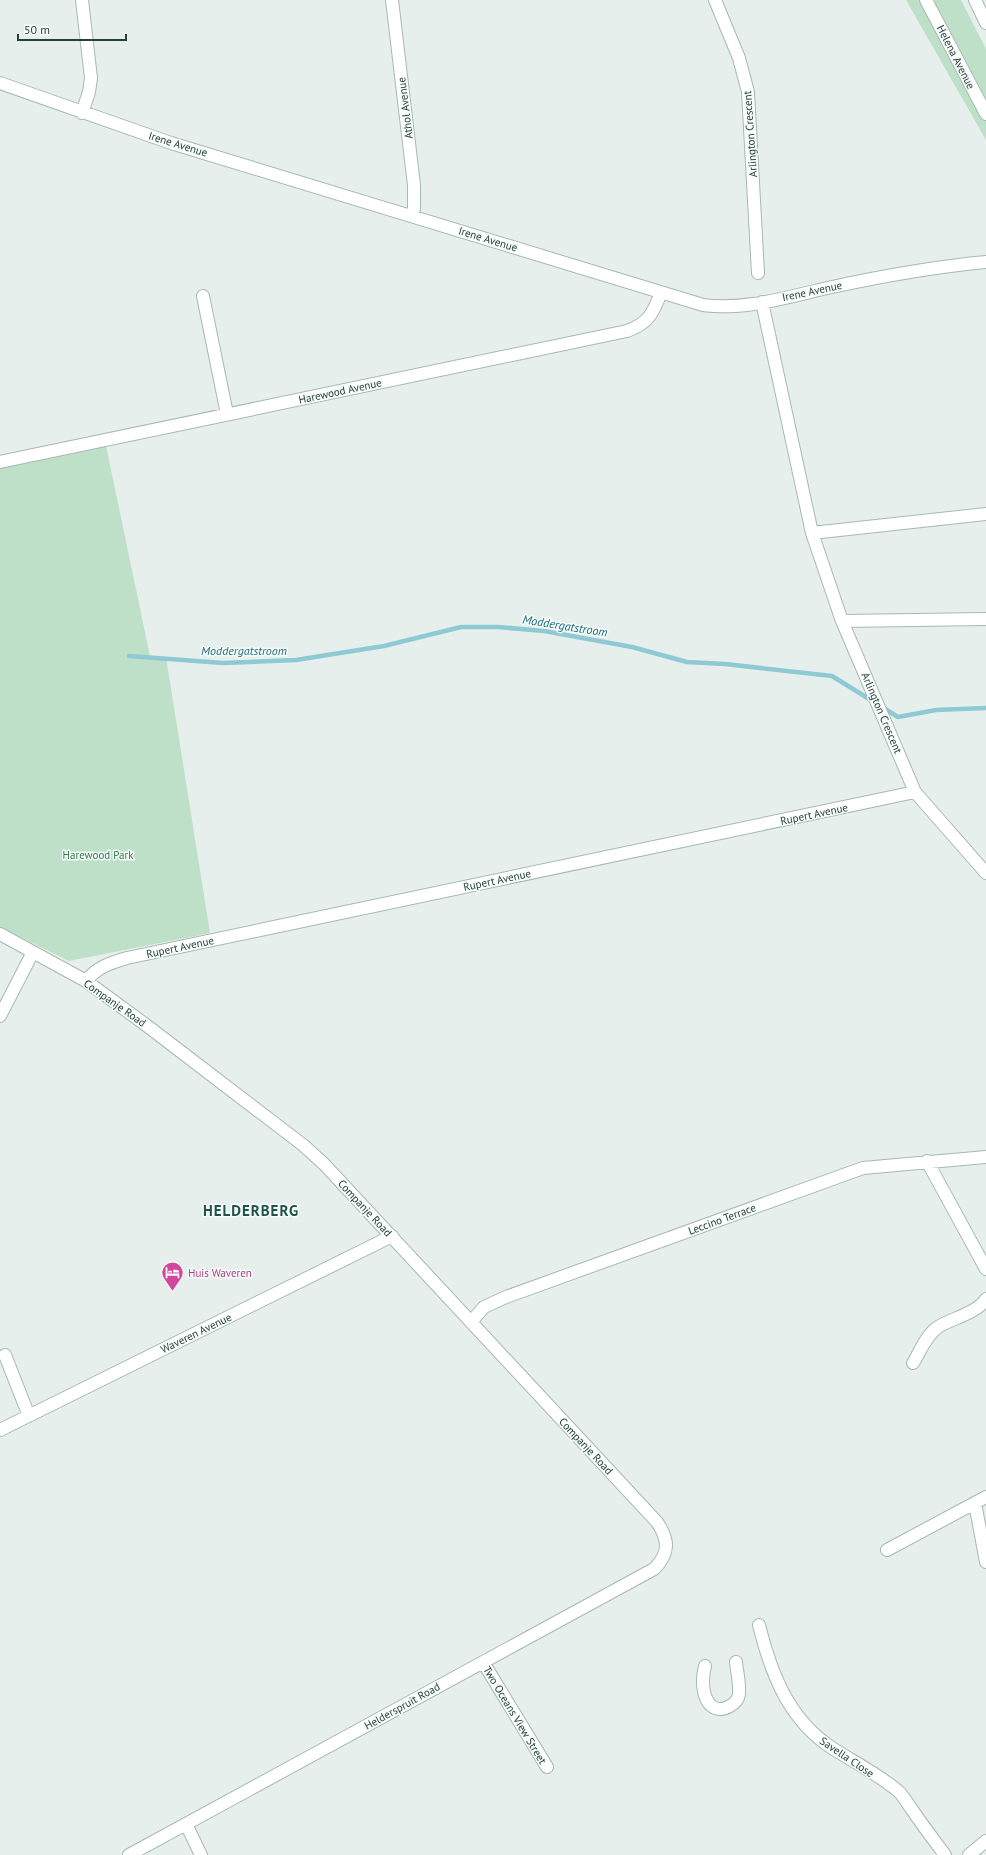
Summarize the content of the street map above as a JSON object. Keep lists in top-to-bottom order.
{
  "streets": {
    "street": [
      "Helena Avenue",
      "Athol Avenue",
      "Arlington Crescent",
      "Irene Avenue",
      "Harewood Avenue",
      "Rupert Avenue",
      "Companje Road",
      "Leccino Terrace",
      "Waveren Avenue",
      "Helderspruit Road",
      "Two Oceans View Street",
      "Savella Close"
    ]
  },
  "crossings": [
    ["Athol Avenue", "Irene Avenue"],
    ["Arlington Crescent", "Irene Avenue"],
    ["Arlington Crescent", "Rupert Avenue"],
    ["Irene Avenue", "Harewood Avenue"],
    ["Rupert Avenue", "Companje Road"],
    ["Companje Road", "Leccino Terrace"],
    ["Companje Road", "Waveren Avenue"],
    ["Companje Road", "Helderspruit Road"],
    ["Helderspruit Road", "Two Oceans View Street"]
  ],
  "districts": ["HELDERBERG"],
  "water": ["Moddergatstroom"],
  "parks": ["Harewood Park"],
  "places": {
    "hotel": ["Huis Waveren"]
  },
  "scale_bar": "50 m"
}
